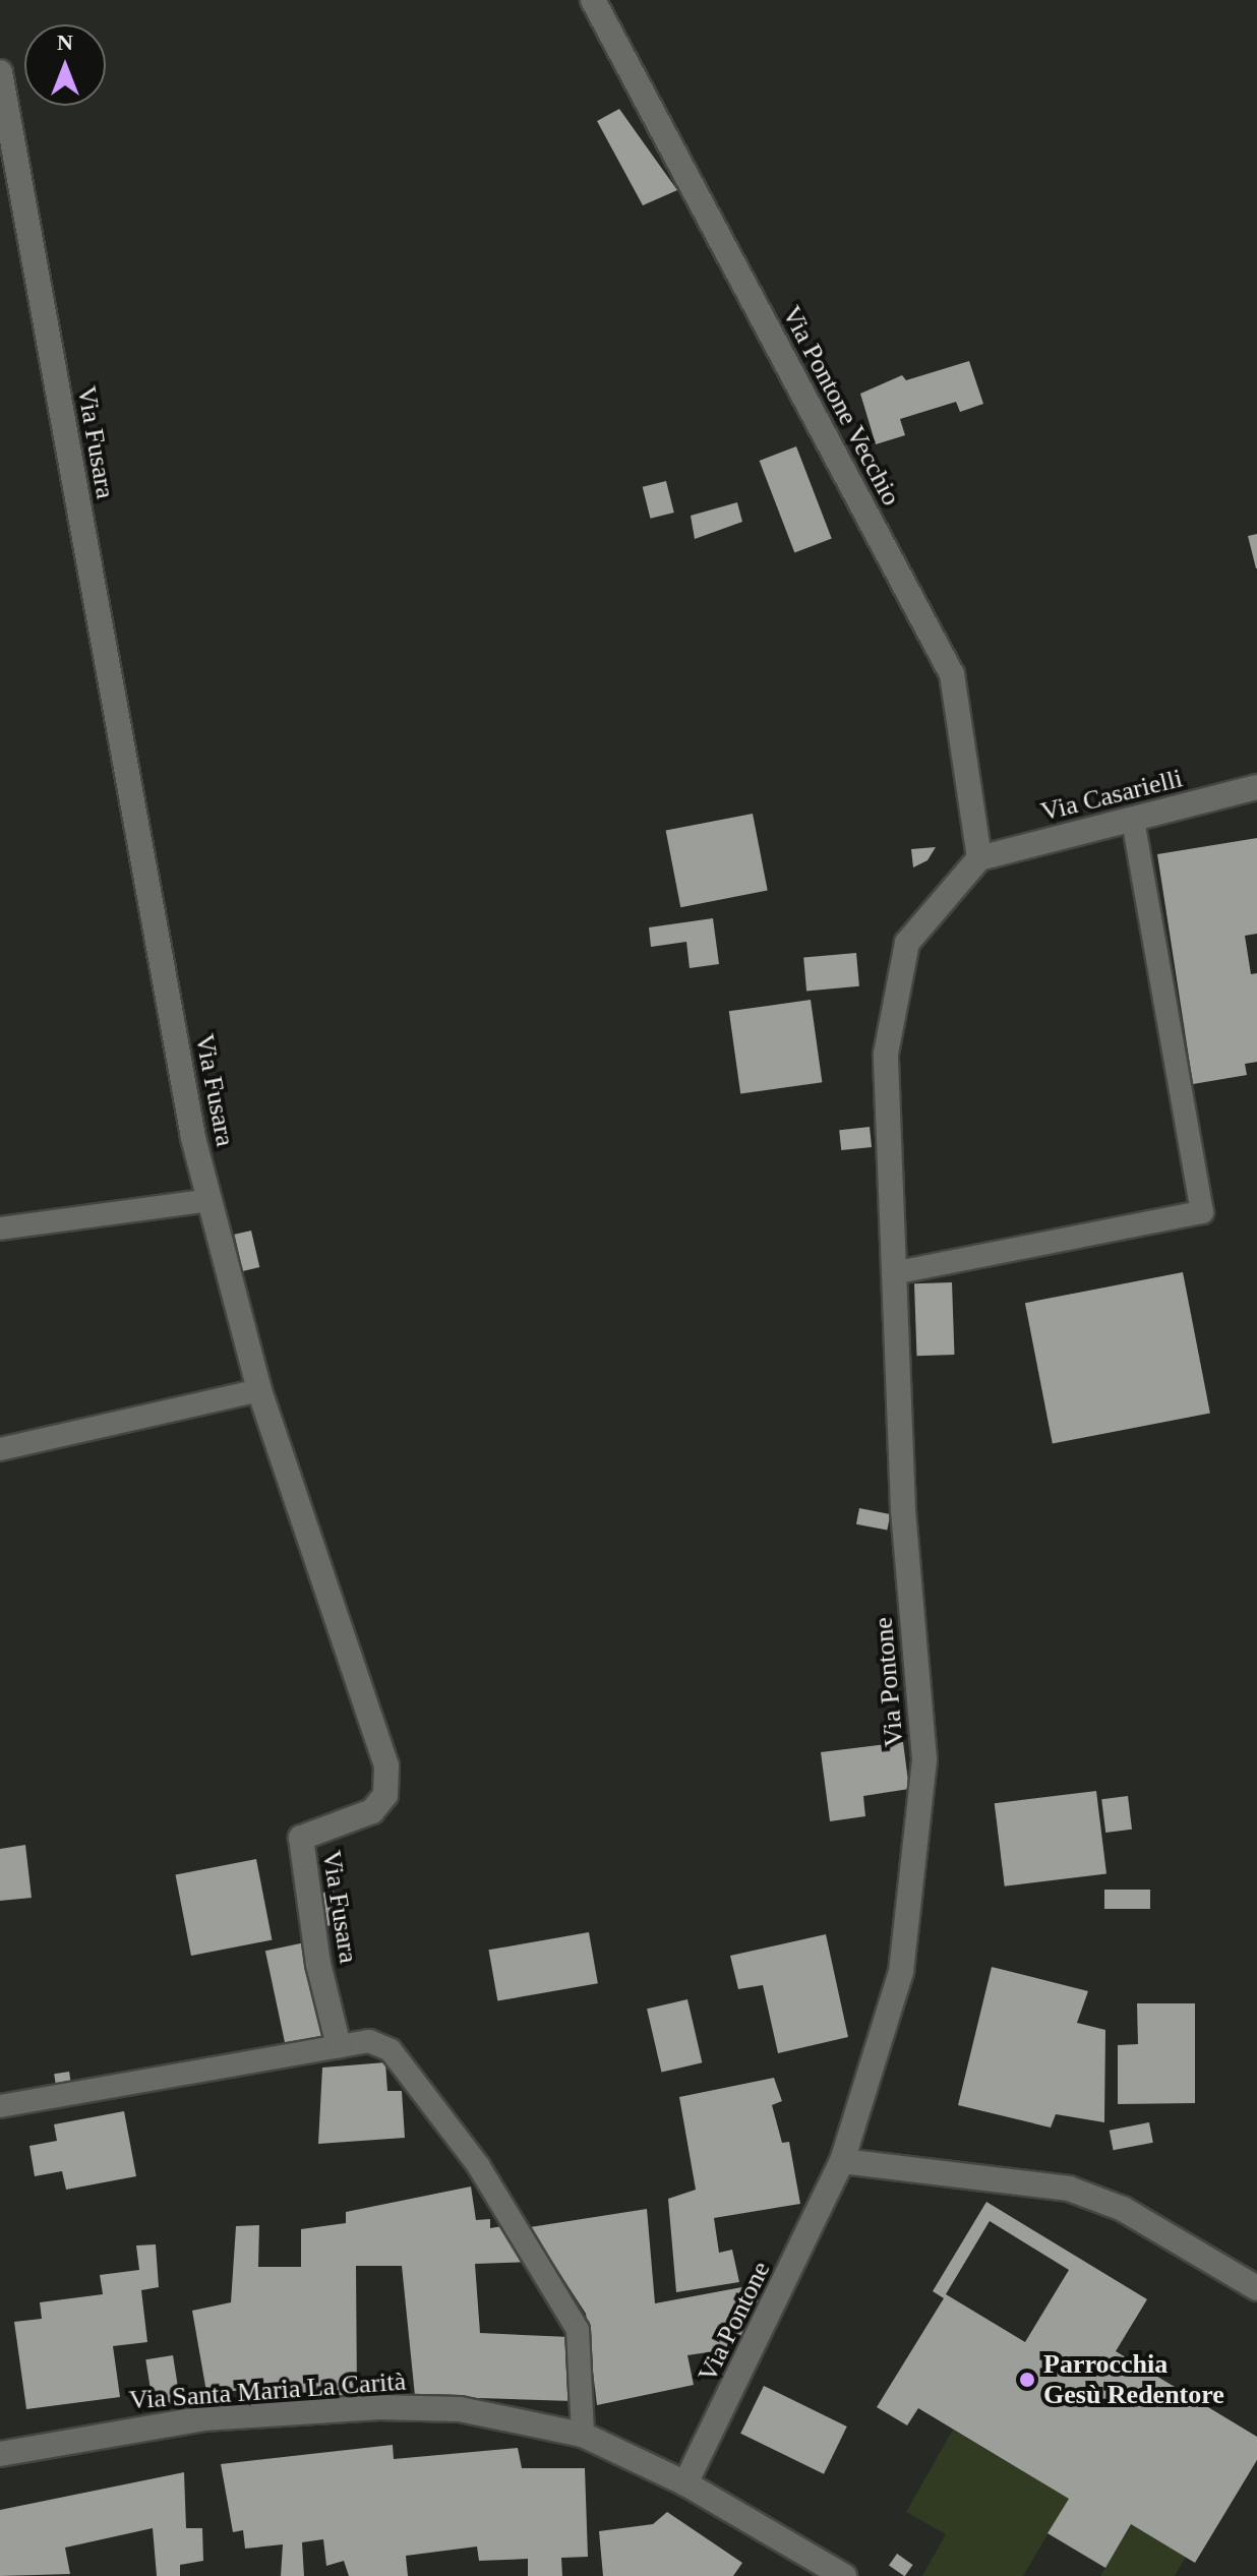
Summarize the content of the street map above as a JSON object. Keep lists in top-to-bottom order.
{
  "streets": {
    "street": [
      "Via Pontone Vecchio",
      "Via Fusara",
      "Via Casarielli",
      "Via Pontone",
      "Via Santa Maria La Carità"
    ]
  },
  "crossings": [
    ["Via Pontone Vecchio", "Via Casarielli"],
    ["Via Pontone Vecchio", "Via Pontone"],
    ["Via Casarielli", "Via Pontone"],
    ["Via Pontone", "Via Santa Maria La Carità"]
  ],
  "places": ["Parrocchia Gesù Redentore"],
  "north": "top"
}
